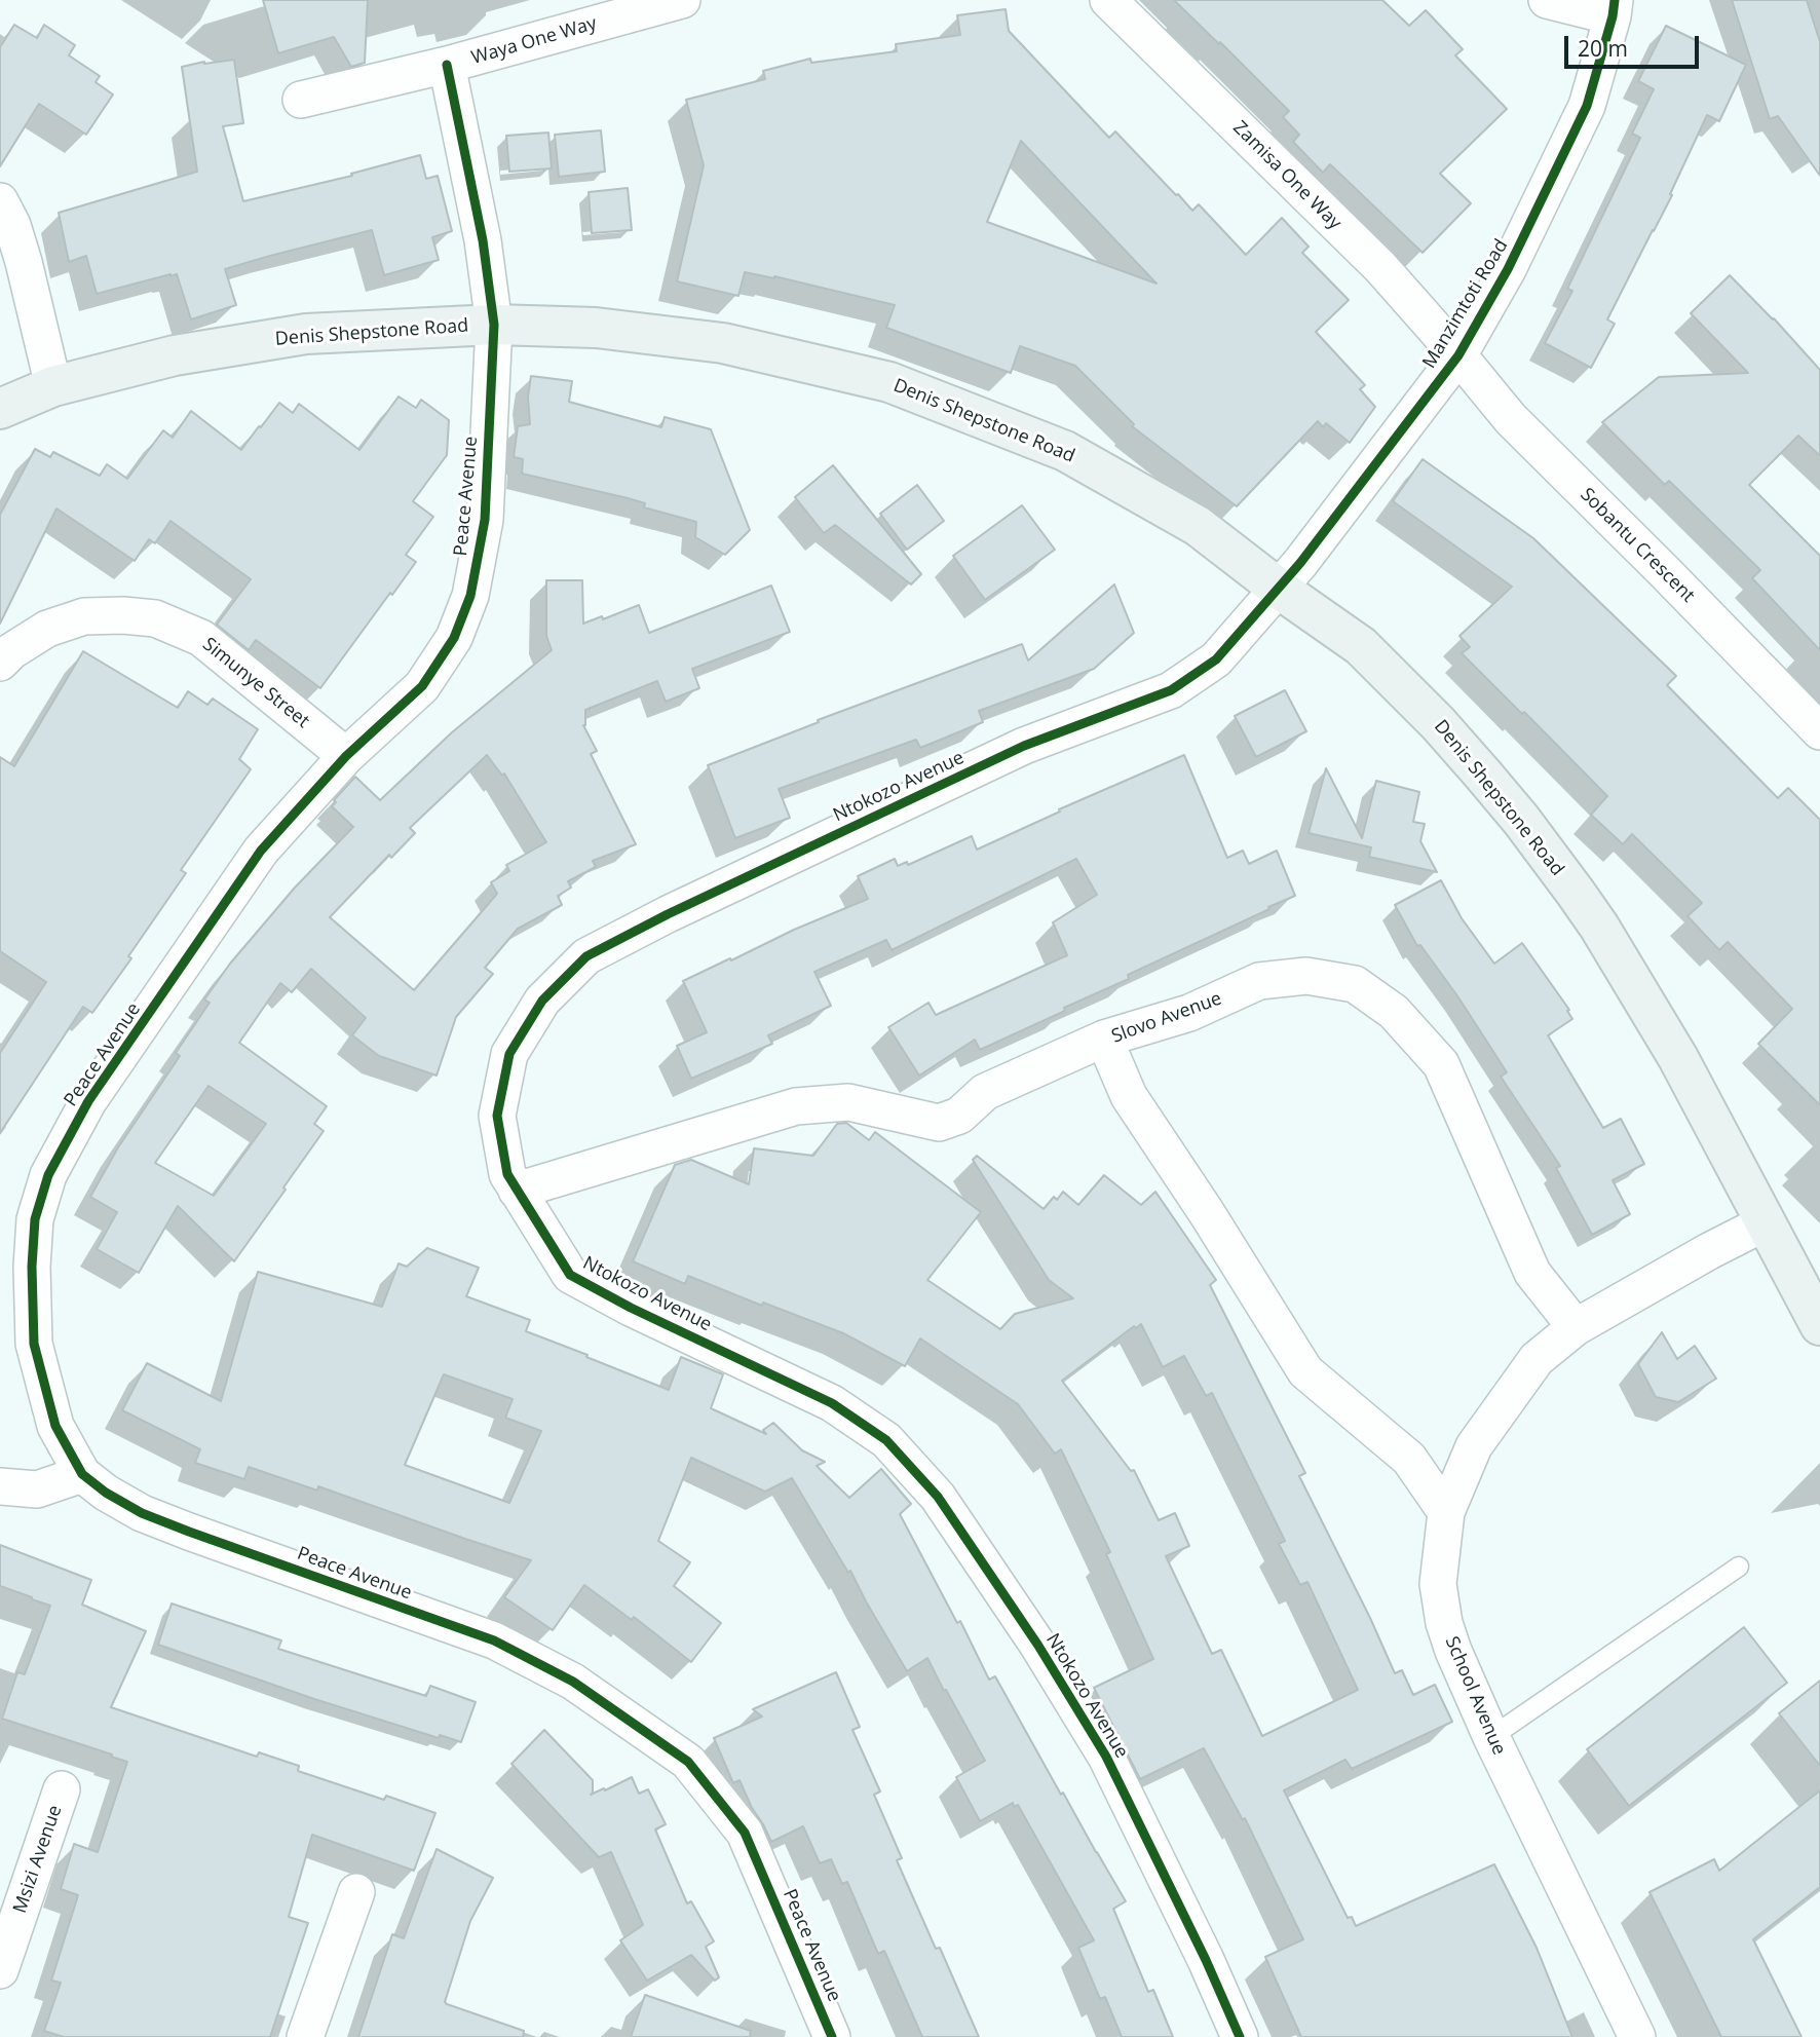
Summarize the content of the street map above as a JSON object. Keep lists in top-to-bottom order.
{
  "streets": {
    "street": [
      "Waya One Way",
      "Zamisa One Way",
      "Manzimtoti Road",
      "Denis Shepstone Road",
      "Peace Avenue",
      "Sobantu Crescent",
      "Simunye Street",
      "Ntokozo Avenue",
      "Slovo Avenue",
      "School Avenue",
      "Msizi Avenue"
    ]
  },
  "crossings": [
    ["Waya One Way", "Peace Avenue"],
    ["Zamisa One Way", "Manzimtoti Road"],
    ["Zamisa One Way", "Sobantu Crescent"],
    ["Manzimtoti Road", "Denis Shepstone Road"],
    ["Manzimtoti Road", "Sobantu Crescent"],
    ["Manzimtoti Road", "Ntokozo Avenue"],
    ["Denis Shepstone Road", "Peace Avenue"],
    ["Denis Shepstone Road", "Ntokozo Avenue"],
    ["Denis Shepstone Road", "School Avenue"],
    ["Peace Avenue", "Simunye Street"],
    ["Slovo Avenue", "School Avenue"]
  ],
  "scale_bar": "20 m"
}
